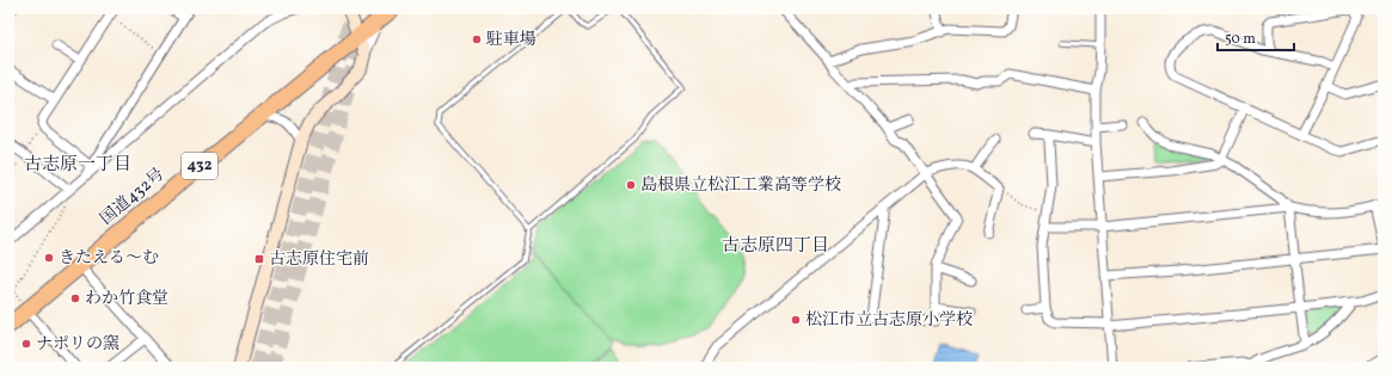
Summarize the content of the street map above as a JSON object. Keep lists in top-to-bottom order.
{
  "streets": {
    "highway": ["432", "国道432号"]
  },
  "districts": ["古志原一丁目", "古志原四丁目"],
  "places": {
    "other": [
      "駐車場",
      "島根県立松江工業高等学校",
      "きたえる～む",
      "わか竹食堂",
      "松江市立古志原小学校",
      "ナポリの窯"
    ],
    "transit": ["古志原住宅前"]
  },
  "scale_bar": "50 m"
}
